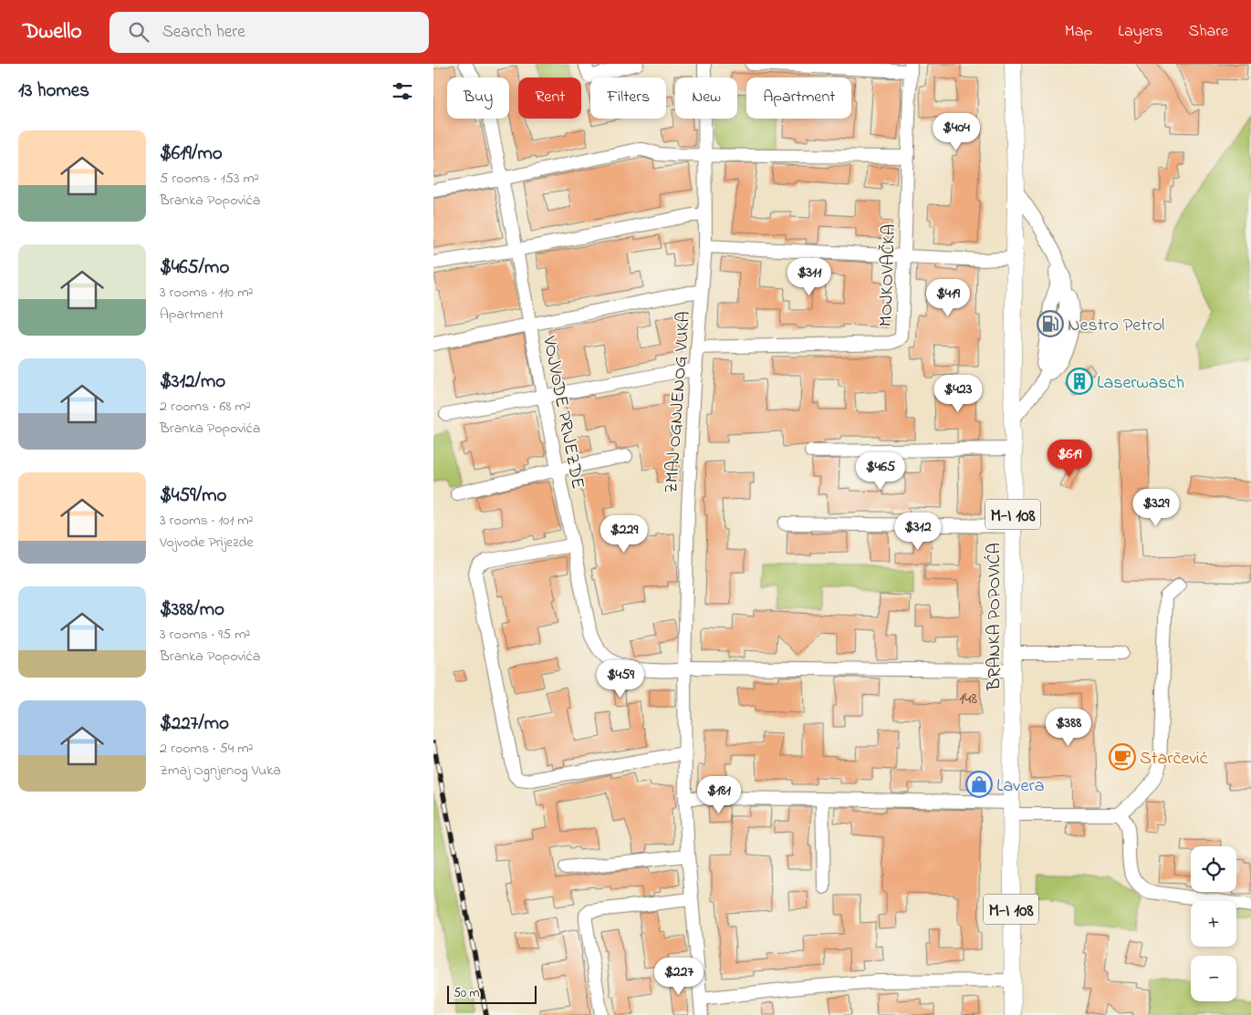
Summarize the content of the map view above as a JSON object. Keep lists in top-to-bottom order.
{
  "streets": {
    "main road": ["M-I 108", "BRANKA POPOVIĆA"],
    "street": ["MOJKOVAČKA", "ZMAJ OGNJENOG VUKA", "VOJVODE PRIJEZDE"]
  },
  "crossings": [
    ["MOJKOVAČKA", "ZMAJ OGNJENOG VUKA"],
    ["ZMAJ OGNJENOG VUKA", "VOJVODE PRIJEZDE"],
    ["VOJVODE PRIJEZDE", "BRANKA POPOVIĆA"]
  ],
  "places": {
    "fuel station": ["Nestro Petrol"],
    "building": ["Laserwasch"],
    "cafe": ["Starčević"],
    "shop": ["Lavera"]
  },
  "house_numbers": ["148"],
  "scale_bar": "50 m",
  "page": {
    "header": "Dwello",
    "search": "Search here",
    "nav": ["Map", "Layers", "Share"],
    "heading": "13 homes",
    "chip": [
      "Buy",
      "Rent",
      "Filters",
      "New",
      "Apartment"
    ],
    "price": [
      "$404",
      "$311",
      "$419",
      "$423",
      "$619",
      "$465",
      "$329",
      "$312",
      "$229",
      "$459",
      "$388",
      "$181",
      "$227"
    ],
    "list": [
      {
        "name": "$619/mo",
        "note": "5 rooms · 153 m² · Branka Popovića"
      },
      {
        "name": "$465/mo",
        "note": "3 rooms · 110 m² · Apartment"
      },
      {
        "name": "$312/mo",
        "note": "2 rooms · 68 m² · Branka Popovića"
      },
      {
        "name": "$459/mo",
        "note": "3 rooms · 101 m² · Vojvode Prijezde"
      },
      {
        "name": "$388/mo",
        "note": "3 rooms · 95 m² · Branka Popovića"
      },
      {
        "name": "$227/mo",
        "note": "2 rooms · 54 m² · Zmaj Ognjenog Vuka"
      }
    ],
    "map_buttons": ["+", "−"],
    "scale": "50 m"
  }
}
